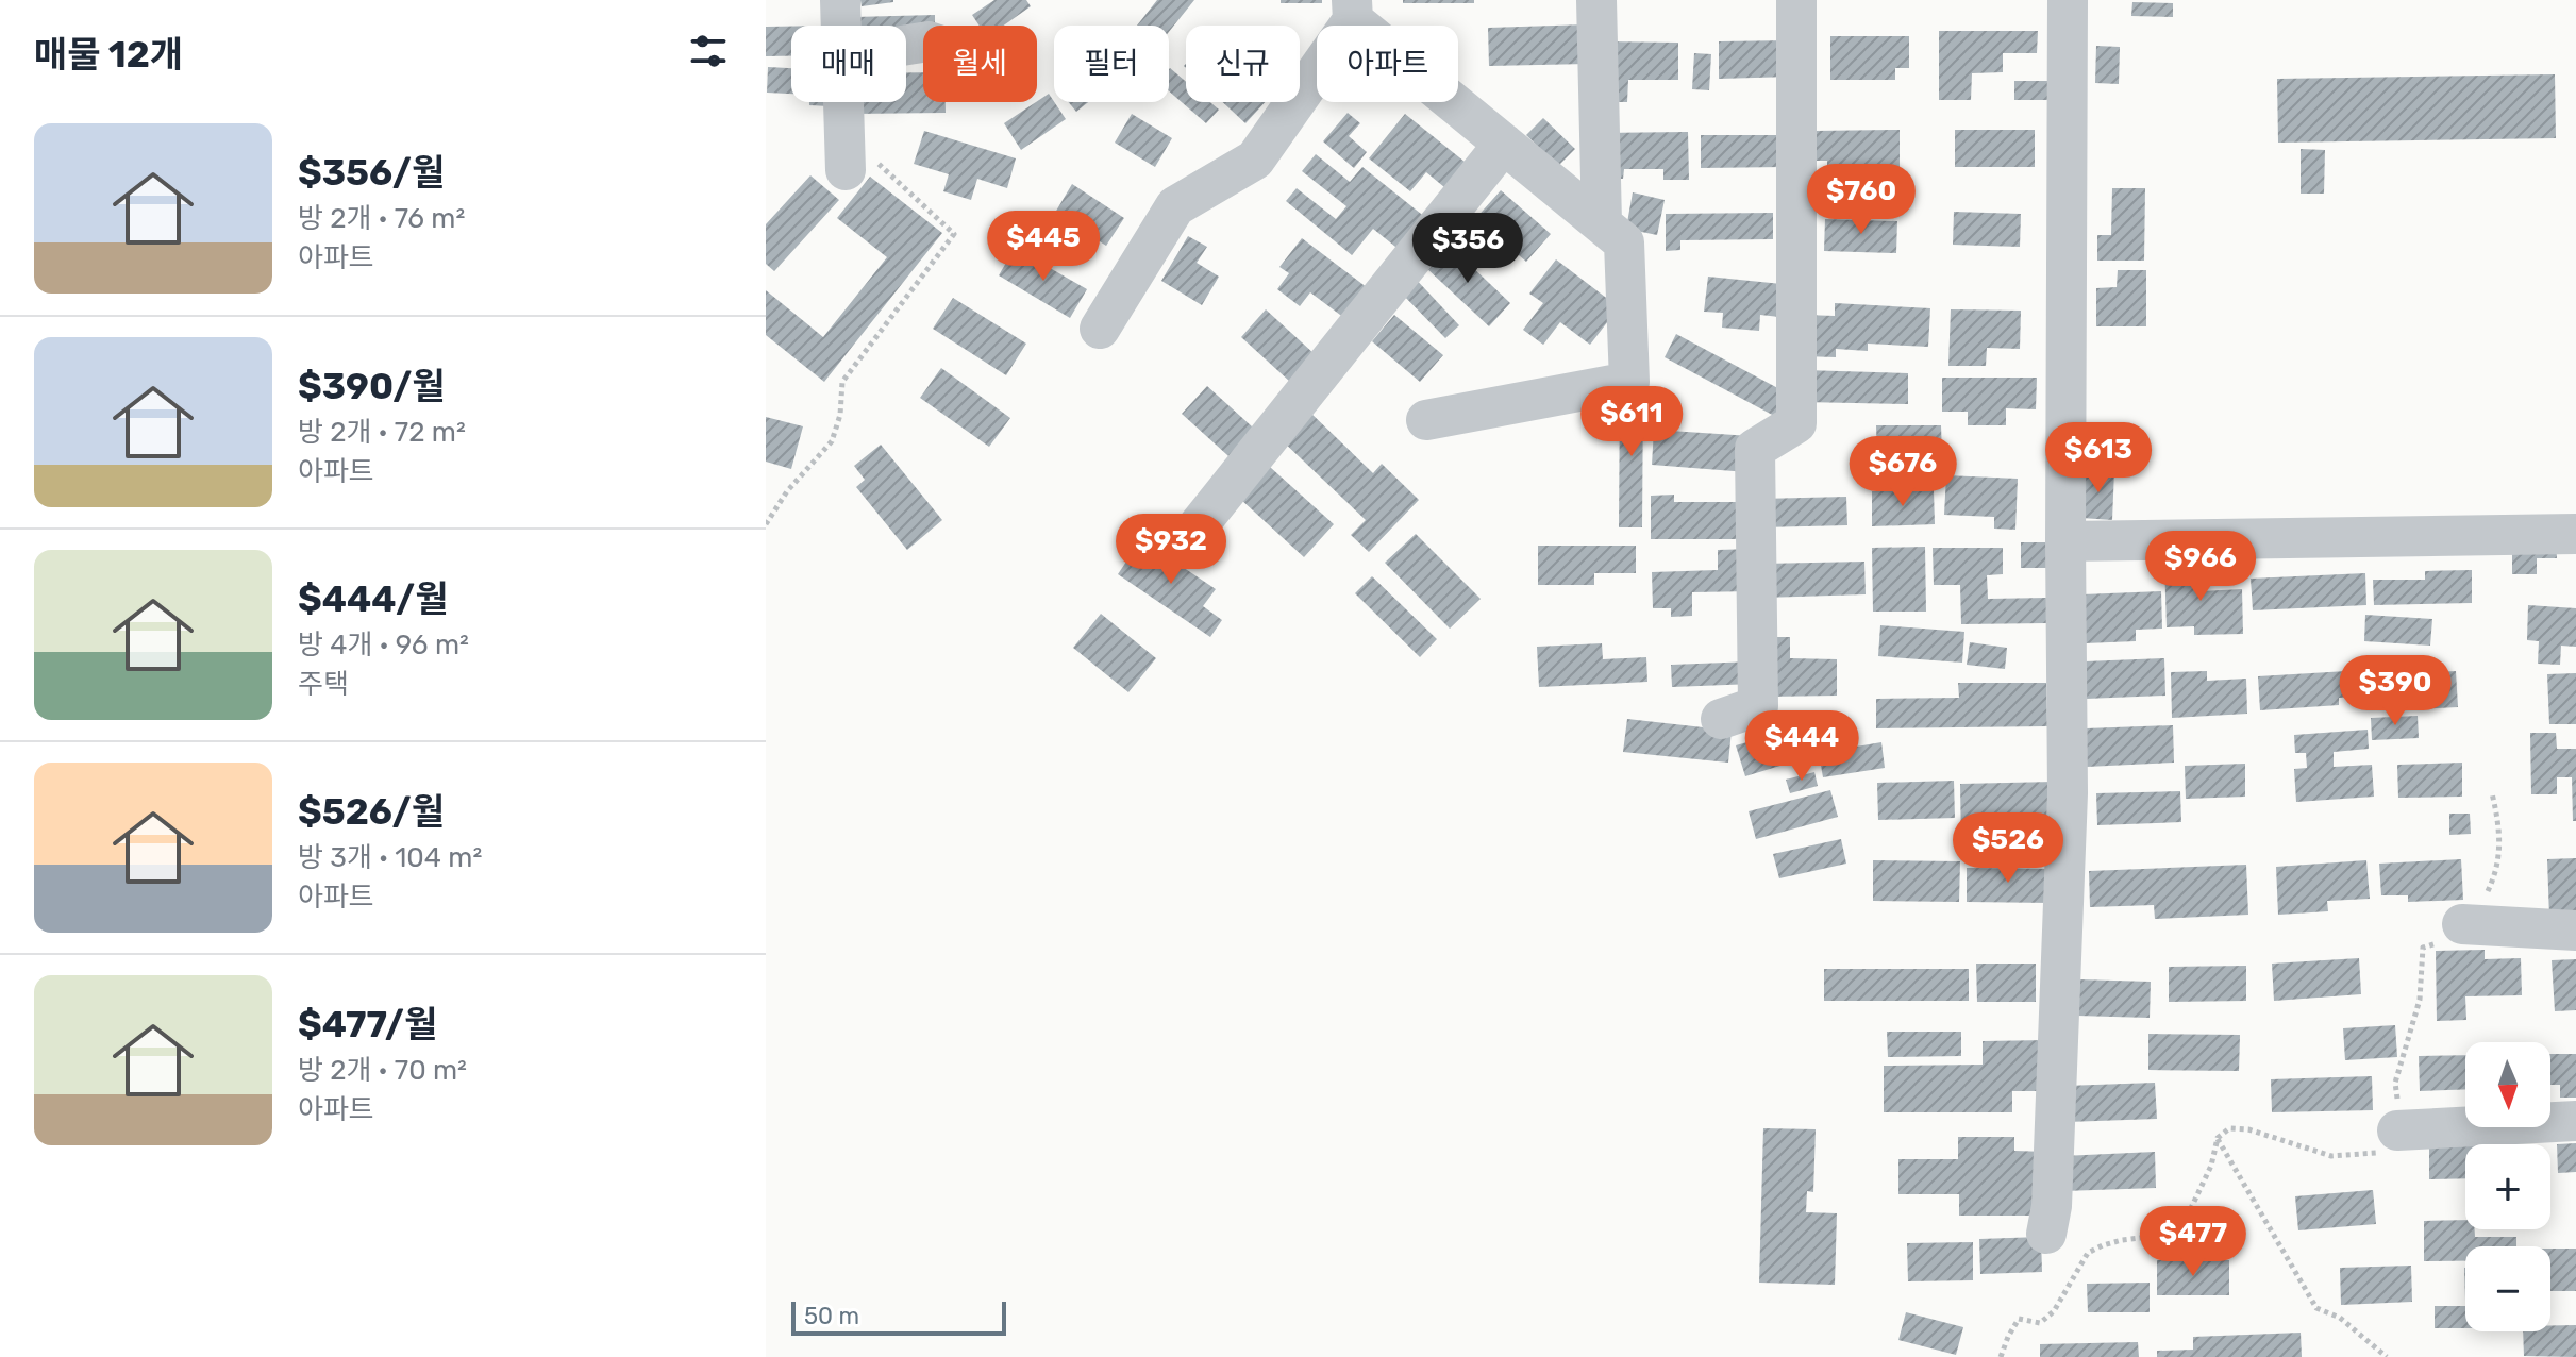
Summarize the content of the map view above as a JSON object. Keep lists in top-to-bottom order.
{
  "scale_bar": "50 m",
  "north": "bottom",
  "page": {
    "heading": "매물 12개",
    "chip": [
      "매매",
      "월세",
      "필터",
      "신규",
      "아파트"
    ],
    "list": [
      {
        "name": "$356/월",
        "note": "방 2개 · 76 m² · 아파트"
      },
      {
        "name": "$390/월",
        "note": "방 2개 · 72 m² · 아파트"
      },
      {
        "name": "$444/월",
        "note": "방 4개 · 96 m² · 주택"
      },
      {
        "name": "$526/월",
        "note": "방 3개 · 104 m² · 아파트"
      },
      {
        "name": "$477/월",
        "note": "방 2개 · 70 m² · 아파트"
      }
    ],
    "price": [
      "$760",
      "$445",
      "$356",
      "$611",
      "$613",
      "$676",
      "$932",
      "$966",
      "$390",
      "$444",
      "$526",
      "$477"
    ],
    "map_buttons": ["+", "−"],
    "scale": "50 m"
  }
}
